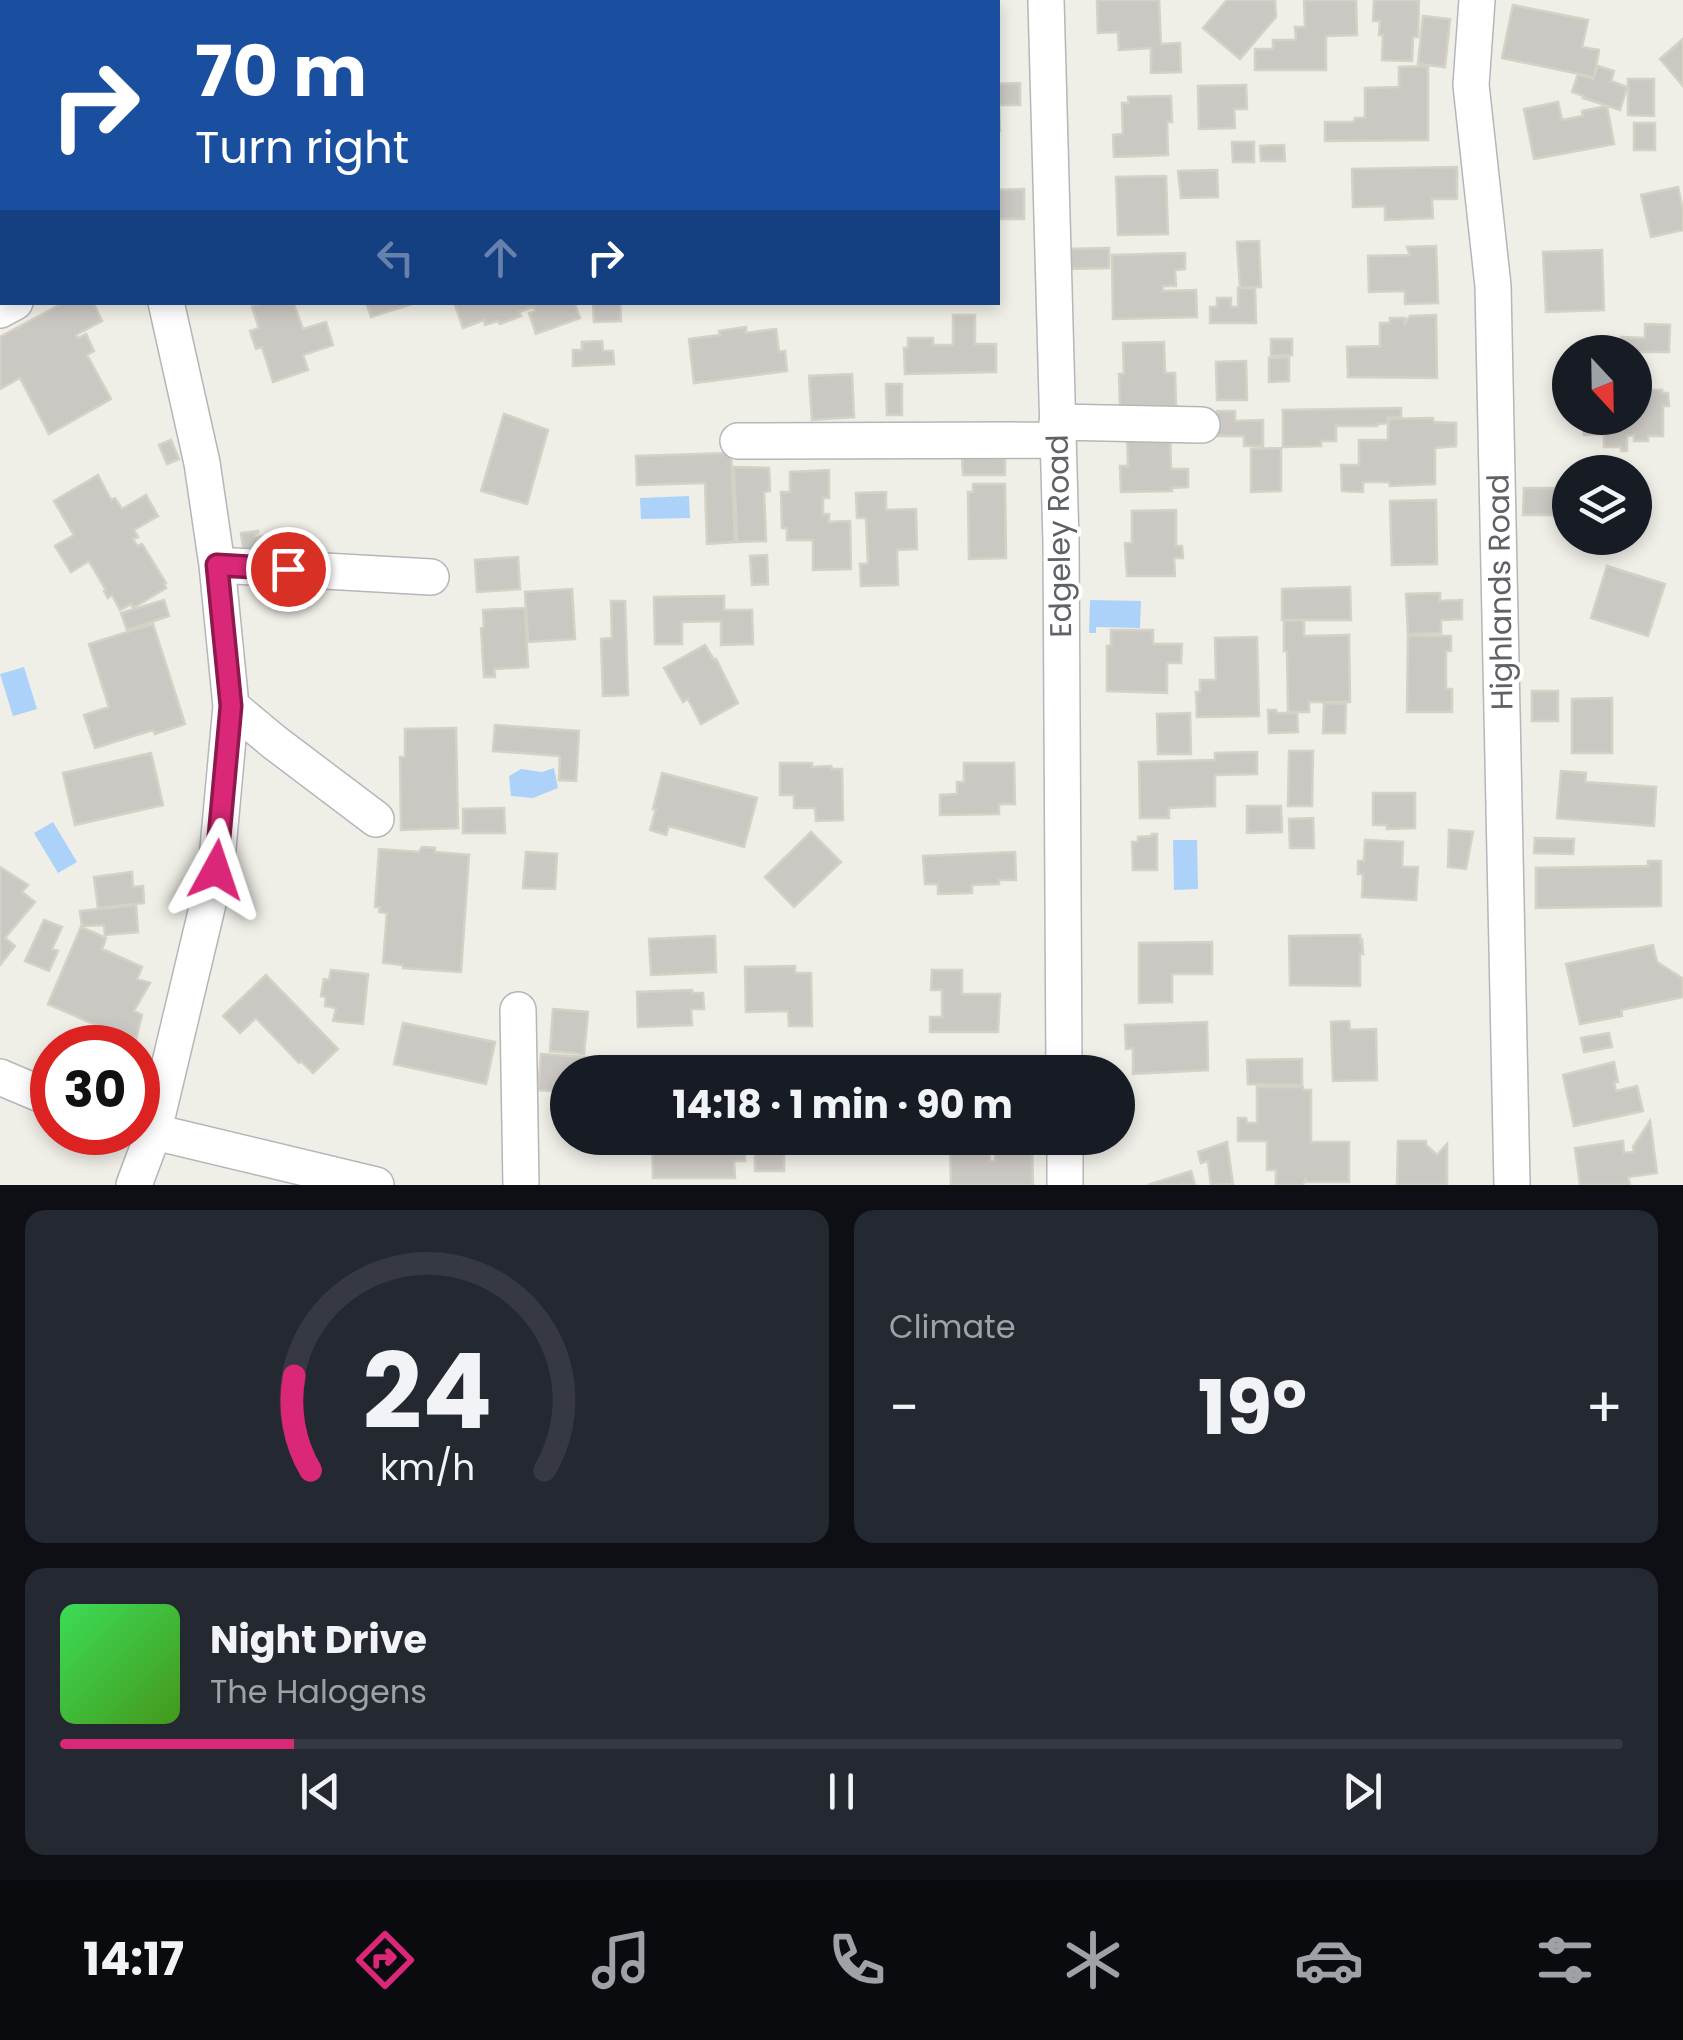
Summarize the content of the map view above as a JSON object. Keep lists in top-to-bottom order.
{
  "streets": {
    "street": ["Edgeley Road", "Highlands Road"]
  },
  "north": "bottom",
  "page": {
    "turn": ["70 m", "Turn right"],
    "limit": "30",
    "trip": "14:18 · 1 min · 90 m",
    "tile": "Climate",
    "heat": ["−", "19°", "+"],
    "song": ["Night Drive", "The Halogens"],
    "tabs": "14:17",
    "gauge": ["24", "km/h"]
  }
}
